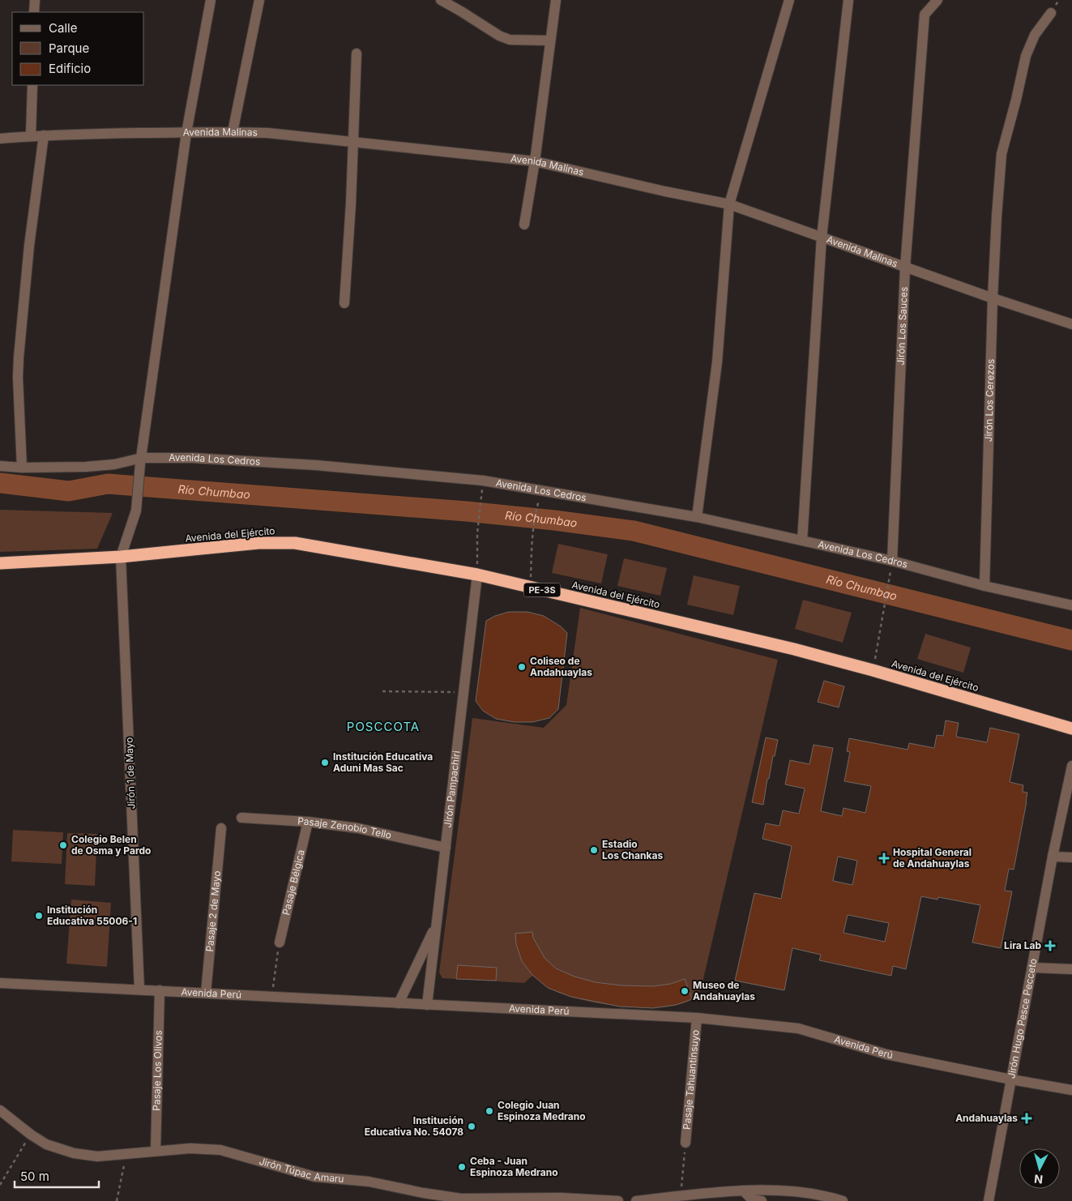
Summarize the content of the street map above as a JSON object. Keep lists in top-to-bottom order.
{
  "streets": {
    "highway": ["Avenida del Ejército", "PE-3S"],
    "street": [
      "Avenida Malinas",
      "Jirón Los Sauces",
      "Jirón Los Cerezos",
      "Avenida Los Cedros",
      "Jirón 1 de Mayo",
      "Jirón Pampachiri",
      "Pasaje Zenobio Tello",
      "Pasaje Bélgica",
      "Pasaje 2 de Mayo",
      "Avenida Perú",
      "Jirón Hugo Pesce Pecceto",
      "Pasaje Los Olivos",
      "Pasaje Tahuantinsuyo",
      "Jirón Túpac Amaru"
    ]
  },
  "crossings": [
    ["Avenida Malinas", "Jirón Los Sauces"],
    ["Avenida Malinas", "Jirón Los Cerezos"],
    ["Avenida Malinas", "Jirón 1 de Mayo"],
    ["Jirón Los Sauces", "Avenida Los Cedros"],
    ["Jirón Los Cerezos", "Avenida Los Cedros"],
    ["Avenida Los Cedros", "Jirón 1 de Mayo"],
    ["Avenida del Ejército", "Jirón 1 de Mayo"],
    ["Avenida del Ejército", "Jirón Pampachiri"],
    ["Jirón 1 de Mayo", "Avenida Perú"],
    ["Jirón Pampachiri", "Pasaje Zenobio Tello"],
    ["Jirón Pampachiri", "Avenida Perú"],
    ["Pasaje Zenobio Tello", "Pasaje Bélgica"],
    ["Pasaje 2 de Mayo", "Avenida Perú"],
    ["Avenida Perú", "Jirón Hugo Pesce Pecceto"],
    ["Avenida Perú", "Pasaje Los Olivos"],
    ["Avenida Perú", "Pasaje Tahuantinsuyo"],
    ["Pasaje Los Olivos", "Jirón Túpac Amaru"]
  ],
  "districts": ["POSCCOTA"],
  "water": ["Río Chumbao"],
  "places": {
    "other": [
      "Coliseo de Andahuaylas",
      "Institución Educativa Aduni Mas Sac",
      "Colegio Belen de Osma y Pardo",
      "Estadio Los Chankas",
      "Institución Educativa 55006-1",
      "Museo de Andahuaylas",
      "Colegio Juan Espinoza Medrano",
      "Institución Educativa No. 54078",
      "Ceba - Juan Espinoza Medrano"
    ],
    "health": ["Hospital General de Andahuaylas", "Lira Lab", "Andahuaylas"]
  },
  "legend": ["Calle", "Parque", "Edificio"],
  "scale_bar": "50 m",
  "north": "bottom"
}
